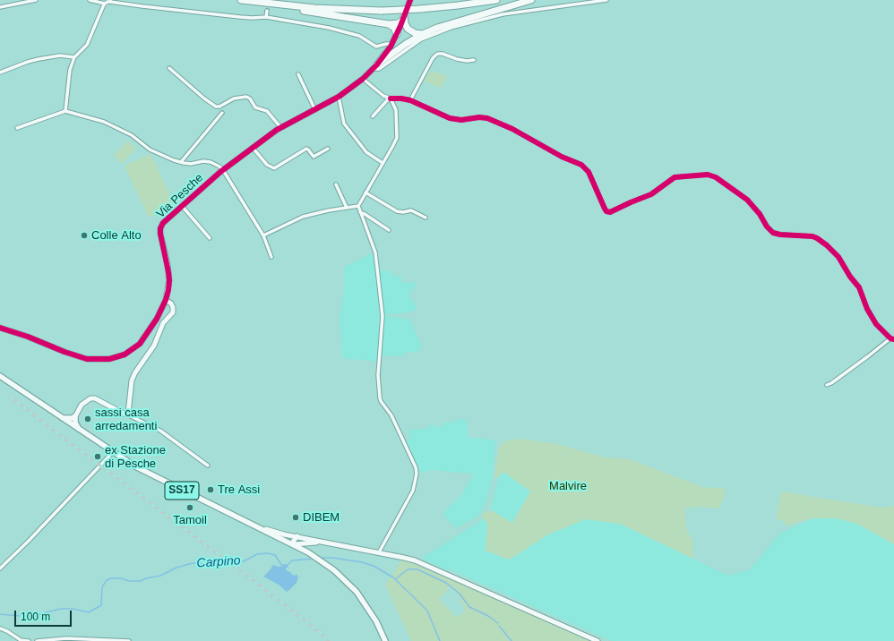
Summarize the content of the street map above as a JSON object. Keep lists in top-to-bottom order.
{
  "streets": {
    "main road": ["SS17"],
    "street": ["Via Pesche"]
  },
  "water": ["Carpino"],
  "parks": ["Malvire"],
  "places": [
    "Colle Alto",
    "sassi casa arredamenti",
    "ex Stazione di Pesche",
    "Tre Assi",
    "Tamoil",
    "DIBEM"
  ],
  "scale_bar": "100 m"
}
